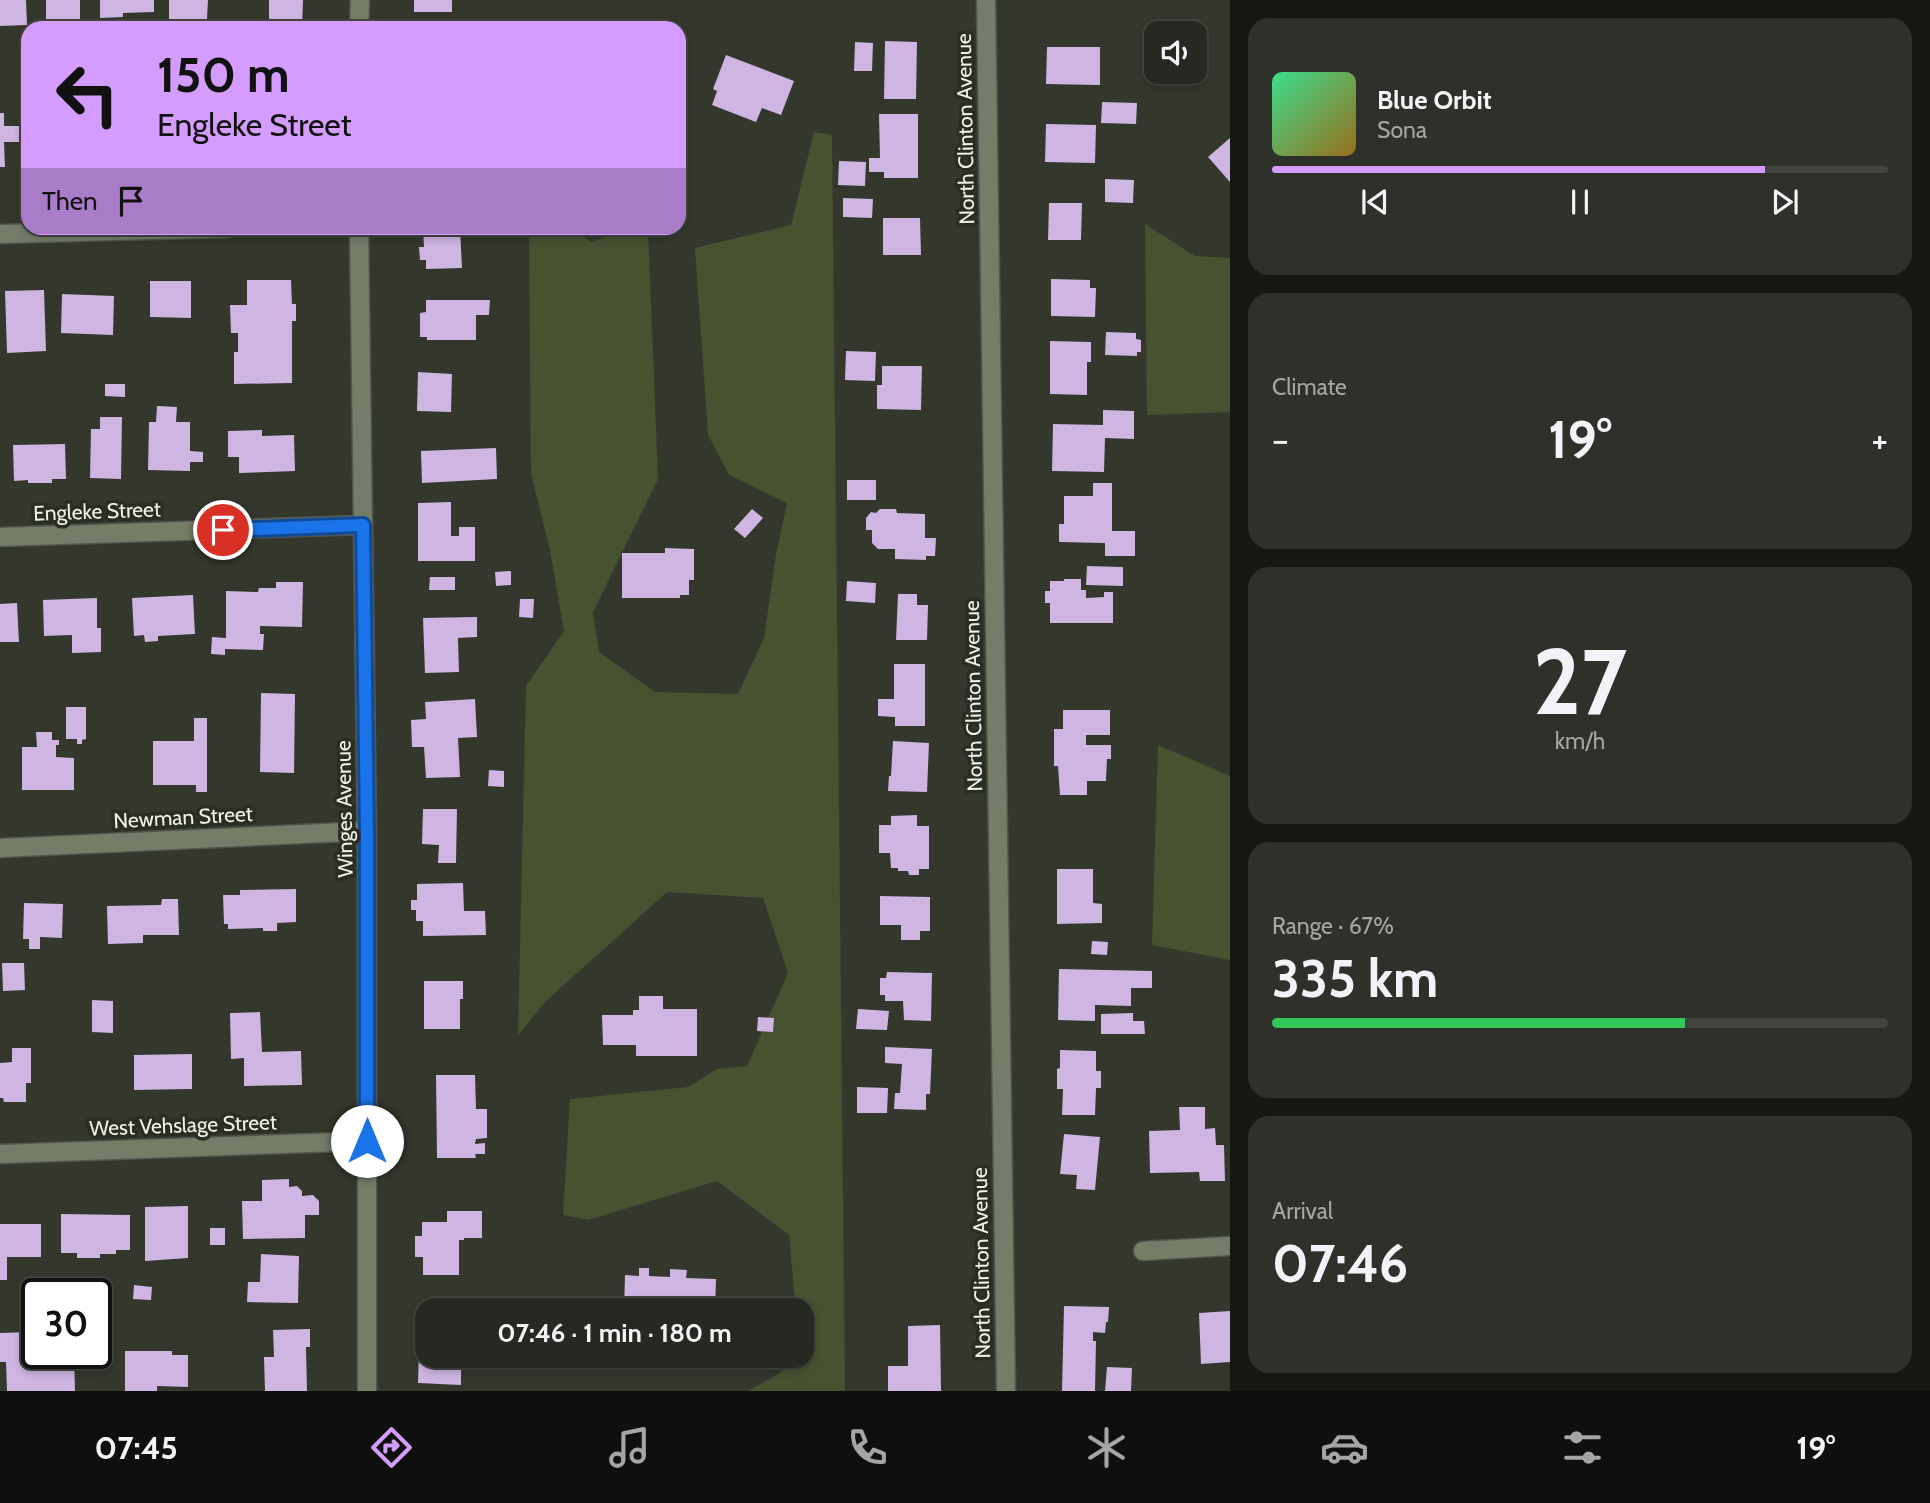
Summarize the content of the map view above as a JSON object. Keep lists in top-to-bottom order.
{
  "streets": {
    "street": [
      "North Clinton Avenue",
      "Engleke Street",
      "Winges Avenue",
      "Newman Street",
      "West Vehslage Street"
    ]
  },
  "crossings": [
    ["Engleke Street", "Winges Avenue"],
    ["Winges Avenue", "Newman Street"],
    ["Winges Avenue", "West Vehslage Street"]
  ],
  "page": {
    "turn": ["150 m", "Engleke Street"],
    "song": ["Blue Orbit", "Sona"],
    "then": "Then",
    "tile": [
      "Climate",
      ["27", "km/h"],
      ["Range · 67%", "335 km"],
      ["Arrival", "07:46"]
    ],
    "heat": ["−", "19°", "+"],
    "limit": "30",
    "trip": "07:46 · 1 min · 180 m",
    "tabs": ["07:45", "19°"]
  }
}
